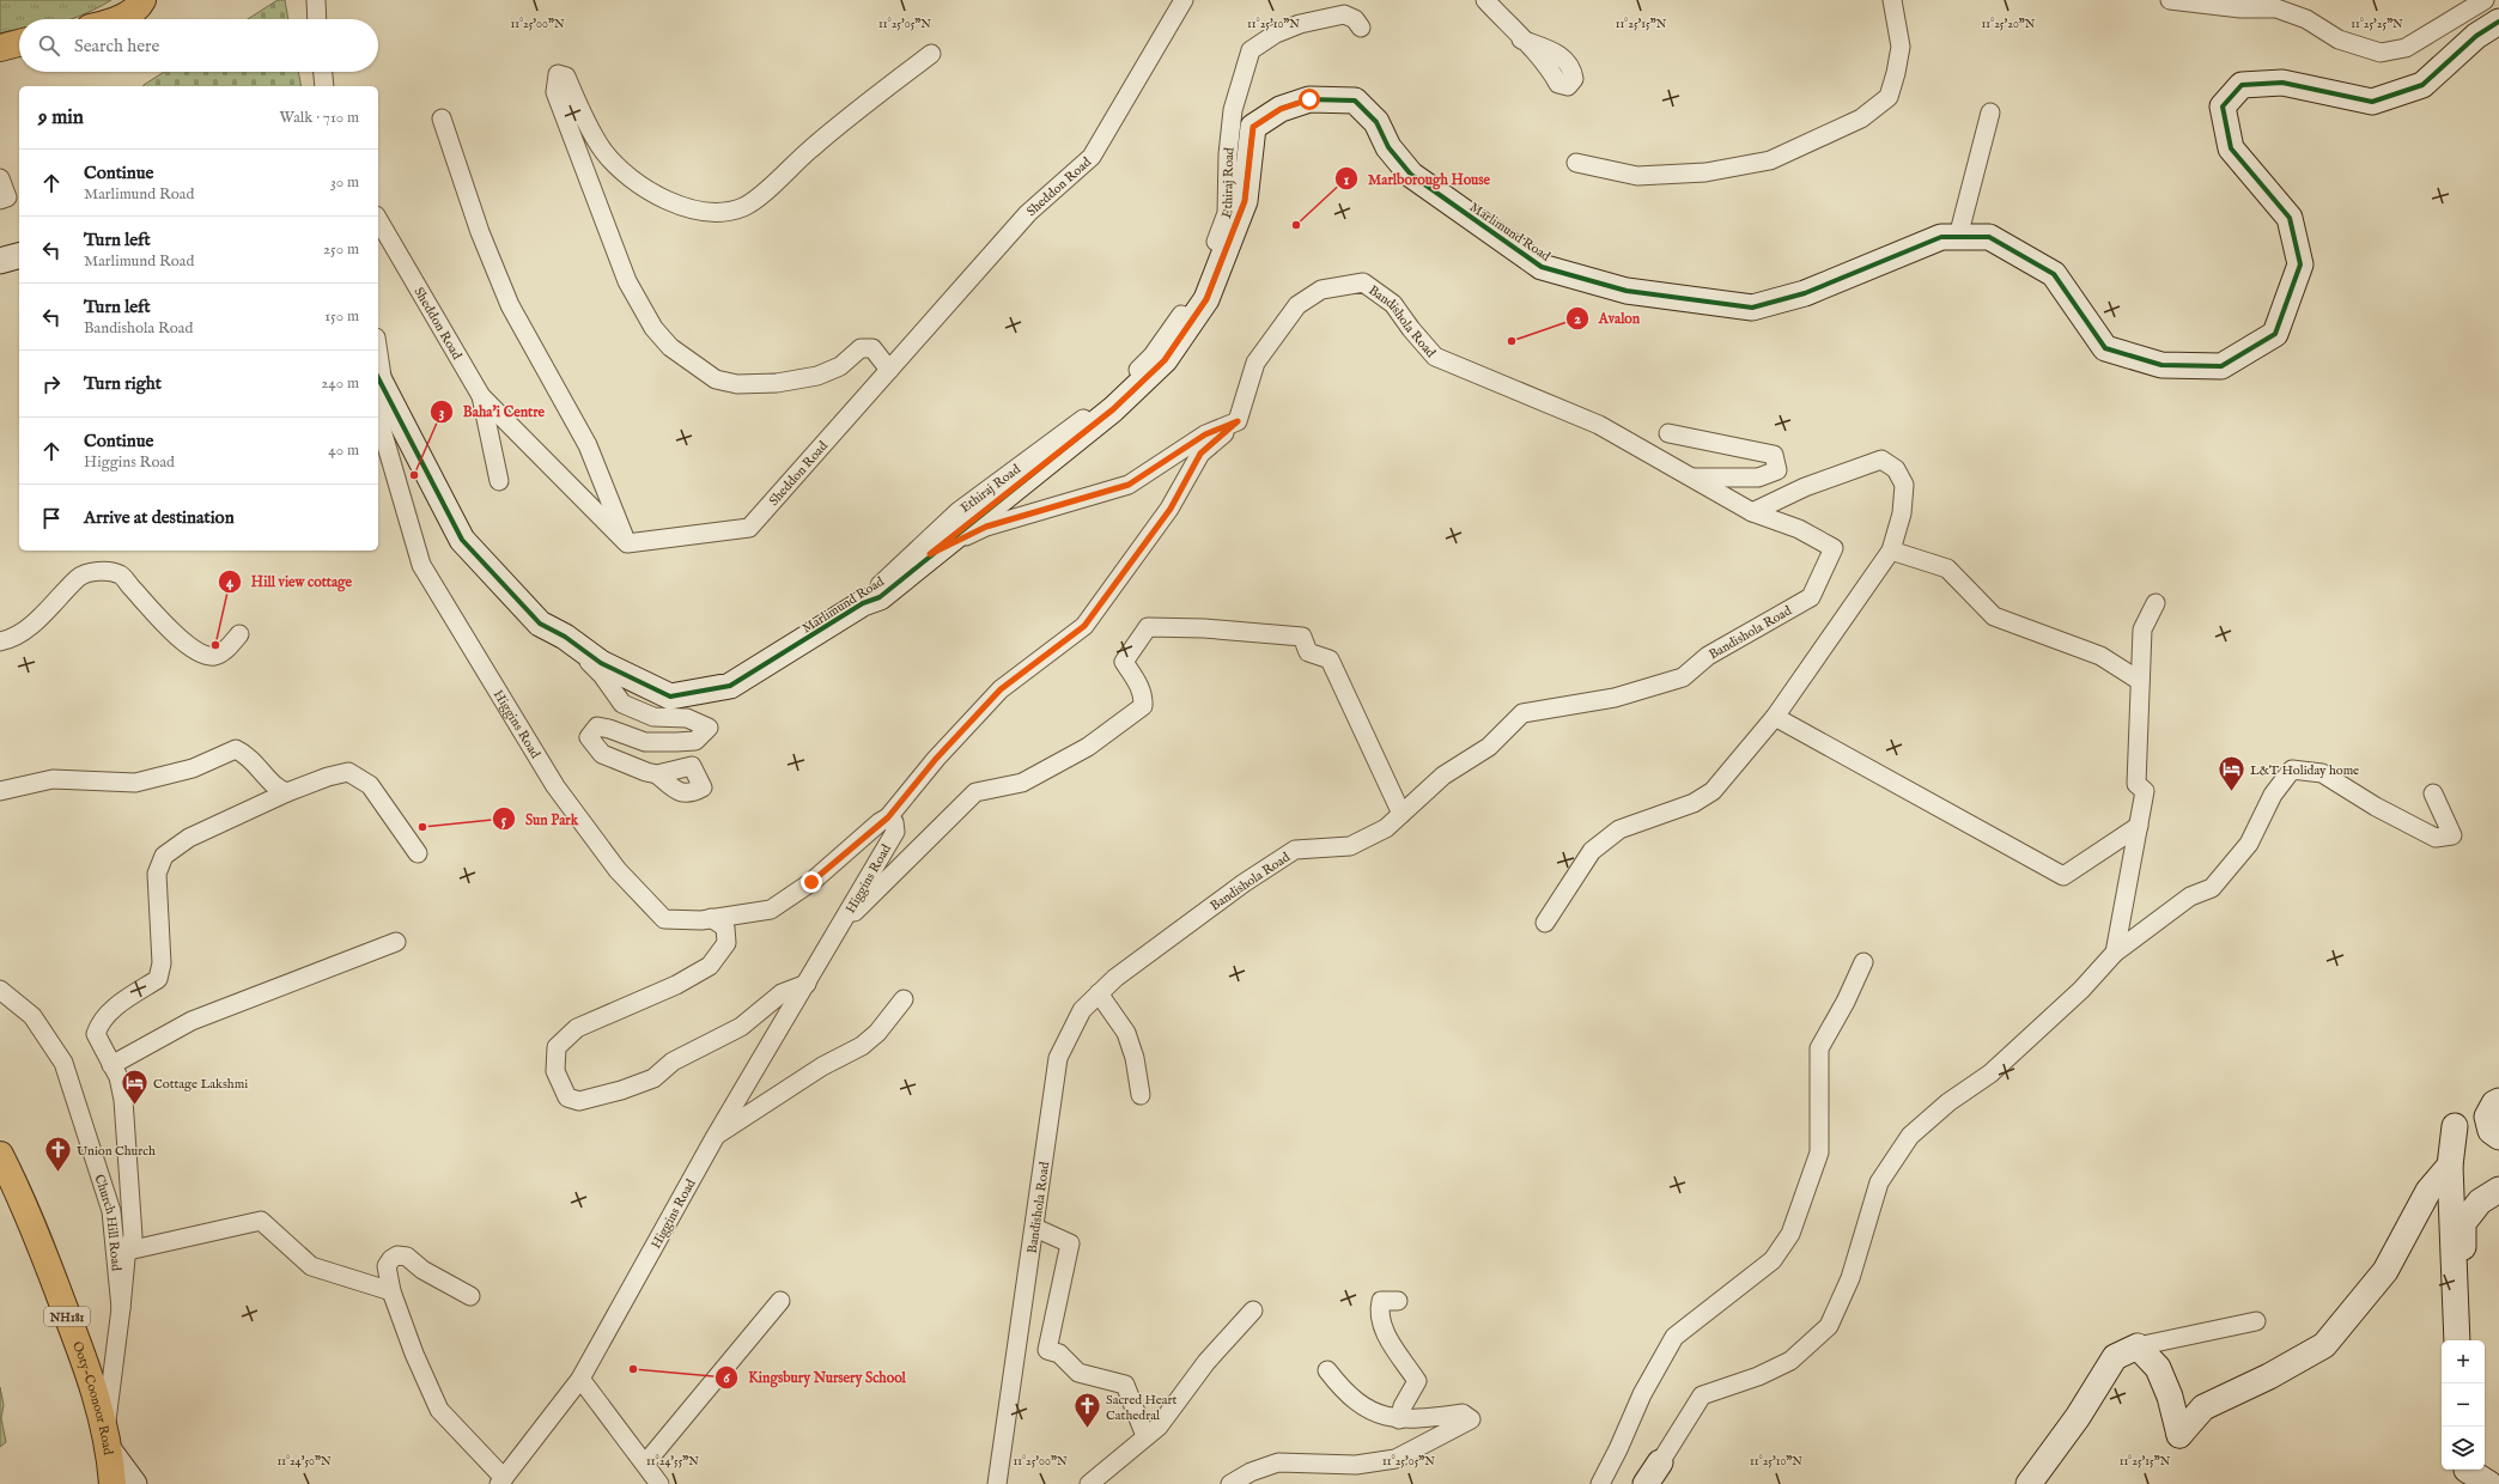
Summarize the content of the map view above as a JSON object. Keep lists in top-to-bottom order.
{
  "streets": {
    "highway": ["NH181", "Ooty-Coonoor Road"],
    "street": [
      "Ethiraj Road",
      "Sheddon Road",
      "Marlimund Road",
      "Bandishola Road",
      "Higgins Road",
      "Church Hill Road"
    ]
  },
  "crossings": [
    ["Ethiraj Road", "Marlimund Road"],
    ["Marlimund Road", "Higgins Road"],
    ["Church Hill Road", "Ooty-Coonoor Road"]
  ],
  "places": {
    "other": [
      "Marlborough House",
      "Avalon",
      "Baha'i Centre",
      "Hill view cottage",
      "Sun Park",
      "Kingsbury Nursery School"
    ],
    "hotel": ["L&T Holiday home", "Cottage Lakshmi"],
    "church": ["Union Church", "Sacred Heart Cathedral"]
  },
  "page": {
    "search": "Search here",
    "heading": ["9 min", "Walk · 710 m"],
    "list": [
      ["Continue", "Marlimund Road", "30 m"],
      ["Turn left", "Marlimund Road", "250 m"],
      ["Turn left", "Bandishola Road", "150 m"],
      ["Turn right", "240 m"],
      ["Continue", "Higgins Road", "40 m"],
      "Arrive at destination"
    ],
    "map_buttons": ["+", "−"]
  },
  "coordinates": [
    "11°25'15\"N",
    "11°25'20\"N",
    "11°25'25\"N",
    "11°25'00\"N",
    "11°25'05\"N",
    "11°25'10\"N",
    "11°24'50\"N",
    "11°24'55\"N"
  ]
}
